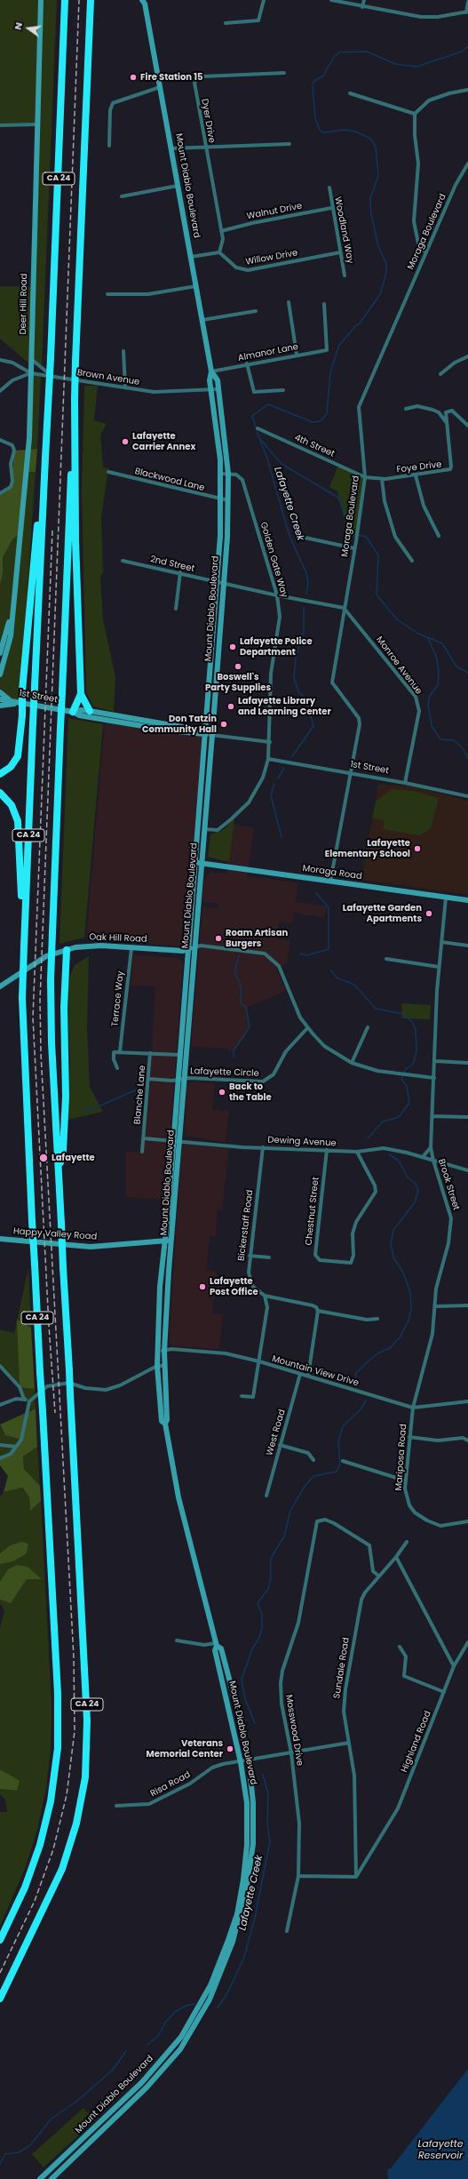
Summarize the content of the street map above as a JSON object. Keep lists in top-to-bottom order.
{
  "streets": {
    "highway": ["CA 24"],
    "main road": [
      "Mount Diablo Boulevard",
      "Deer Hill Road",
      "1st Street",
      "Moraga Road",
      "Oak Hill Road",
      "Happy Valley Road"
    ],
    "street": [
      "Dyer Drive",
      "Walnut Drive",
      "Woodland Way",
      "Moraga Boulevard",
      "Willow Drive",
      "Almanor Lane",
      "Brown Avenue",
      "4th Street",
      "Foye Drive",
      "Blackwood Lane",
      "Golden Gate Way",
      "2nd Street",
      "Monroe Avenue",
      "Terrace Way",
      "Lafayette Circle",
      "Blanche Lane",
      "Dewing Avenue",
      "Brook Street",
      "Chestnut Street",
      "Bickerstaff Road",
      "Mountain View Drive",
      "West Road",
      "Mariposa Road",
      "Sundale Road",
      "Mosswood Drive",
      "Highland Road",
      "Risa Road"
    ]
  },
  "crossings": [
    ["Dyer Drive", "Walnut Drive"],
    ["Dyer Drive", "Willow Drive"],
    ["Mount Diablo Boulevard", "Almanor Lane"],
    ["Mount Diablo Boulevard", "Brown Avenue"],
    ["Mount Diablo Boulevard", "Blackwood Lane"],
    ["Mount Diablo Boulevard", "Golden Gate Way"],
    ["Mount Diablo Boulevard", "2nd Street"],
    ["Mount Diablo Boulevard", "1st Street"],
    ["Mount Diablo Boulevard", "Moraga Road"],
    ["Mount Diablo Boulevard", "Oak Hill Road"],
    ["Mount Diablo Boulevard", "Lafayette Circle"],
    ["Mount Diablo Boulevard", "Blanche Lane"],
    ["Mount Diablo Boulevard", "Dewing Avenue"],
    ["Mount Diablo Boulevard", "Happy Valley Road"],
    ["Mount Diablo Boulevard", "Mountain View Drive"],
    ["Mount Diablo Boulevard", "Risa Road"],
    ["Walnut Drive", "Woodland Way"],
    ["Woodland Way", "Willow Drive"],
    ["Moraga Boulevard", "4th Street"],
    ["Moraga Boulevard", "Foye Drive"],
    ["Moraga Boulevard", "2nd Street"],
    ["Moraga Boulevard", "Monroe Avenue"],
    ["Moraga Boulevard", "1st Street"],
    ["Moraga Boulevard", "Moraga Road"],
    ["Deer Hill Road", "Brown Avenue"],
    ["4th Street", "Foye Drive"],
    ["Golden Gate Way", "2nd Street"],
    ["Golden Gate Way", "1st Street"],
    ["2nd Street", "Monroe Avenue"],
    ["Monroe Avenue", "1st Street"],
    ["Moraga Road", "Brook Street"],
    ["Oak Hill Road", "Terrace Way"],
    ["Lafayette Circle", "Blanche Lane"],
    ["Blanche Lane", "Dewing Avenue"],
    ["Dewing Avenue", "Brook Street"],
    ["Dewing Avenue", "Chestnut Street"],
    ["Dewing Avenue", "Bickerstaff Road"],
    ["Brook Street", "Mountain View Drive"],
    ["Brook Street", "Mariposa Road"],
    ["Mountain View Drive", "West Road"],
    ["Mountain View Drive", "Mariposa Road"],
    ["Sundale Road", "Mosswood Drive"],
    ["Sundale Road", "Highland Road"],
    ["Sundale Road", "Risa Road"],
    ["Mosswood Drive", "Risa Road"]
  ],
  "water": ["Lafayette Creek", "Lafayette Reservoir"],
  "places": [
    "Fire Station 15",
    "Lafayette Carrier Annex",
    "Lafayette Police Department",
    "Boswell's Party Supplies",
    "Lafayette Library and Learning Center",
    "Don Tatzin Community Hall",
    "Lafayette Elementary School",
    "Lafayette Garden Apartments",
    "Roam Artisan Burgers",
    "Back to the Table",
    "Lafayette",
    "Lafayette Post Office",
    "Veterans Memorial Center"
  ],
  "north": "left"
}
